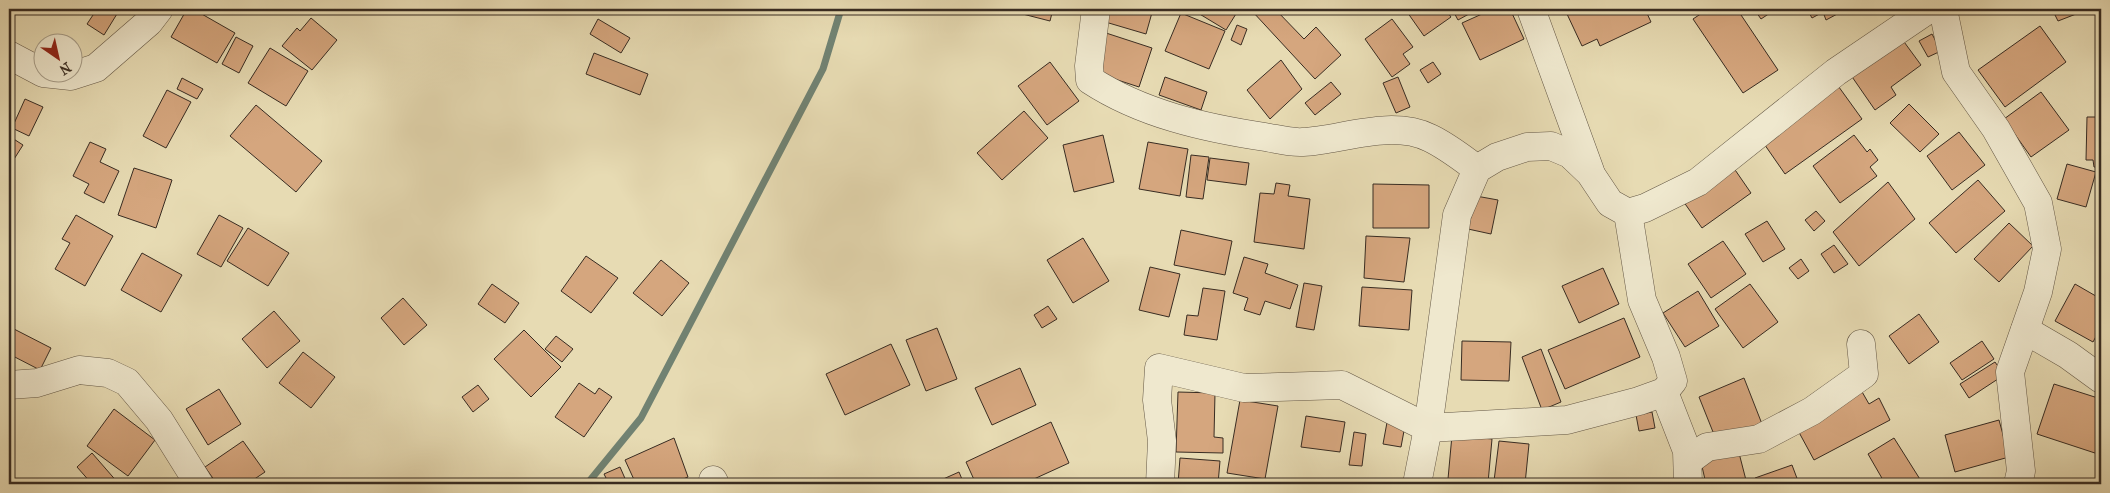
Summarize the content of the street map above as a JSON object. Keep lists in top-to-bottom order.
{
  "north": "bottom right"
}
